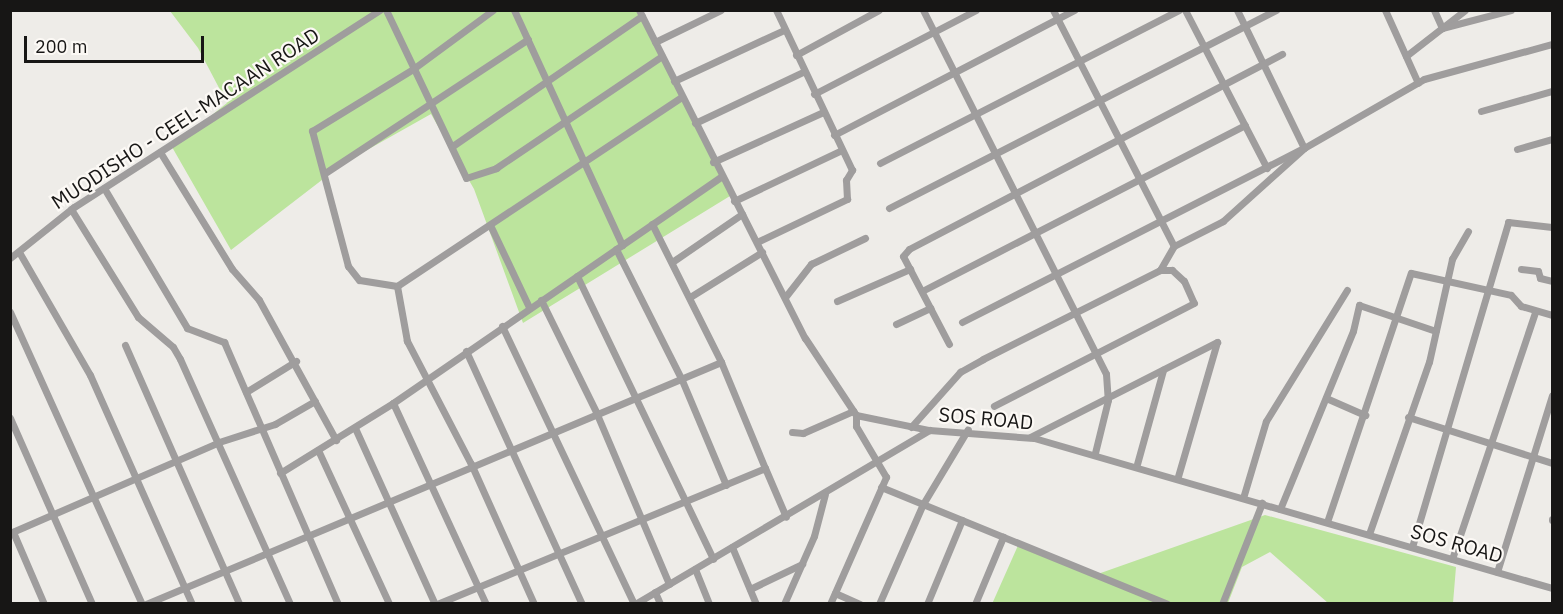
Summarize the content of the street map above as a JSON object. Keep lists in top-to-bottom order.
{
  "streets": {
    "street": ["MUQDISHO - CEEL-MACAAN ROAD", "SOS ROAD"]
  },
  "scale_bar": "200 m"
}
